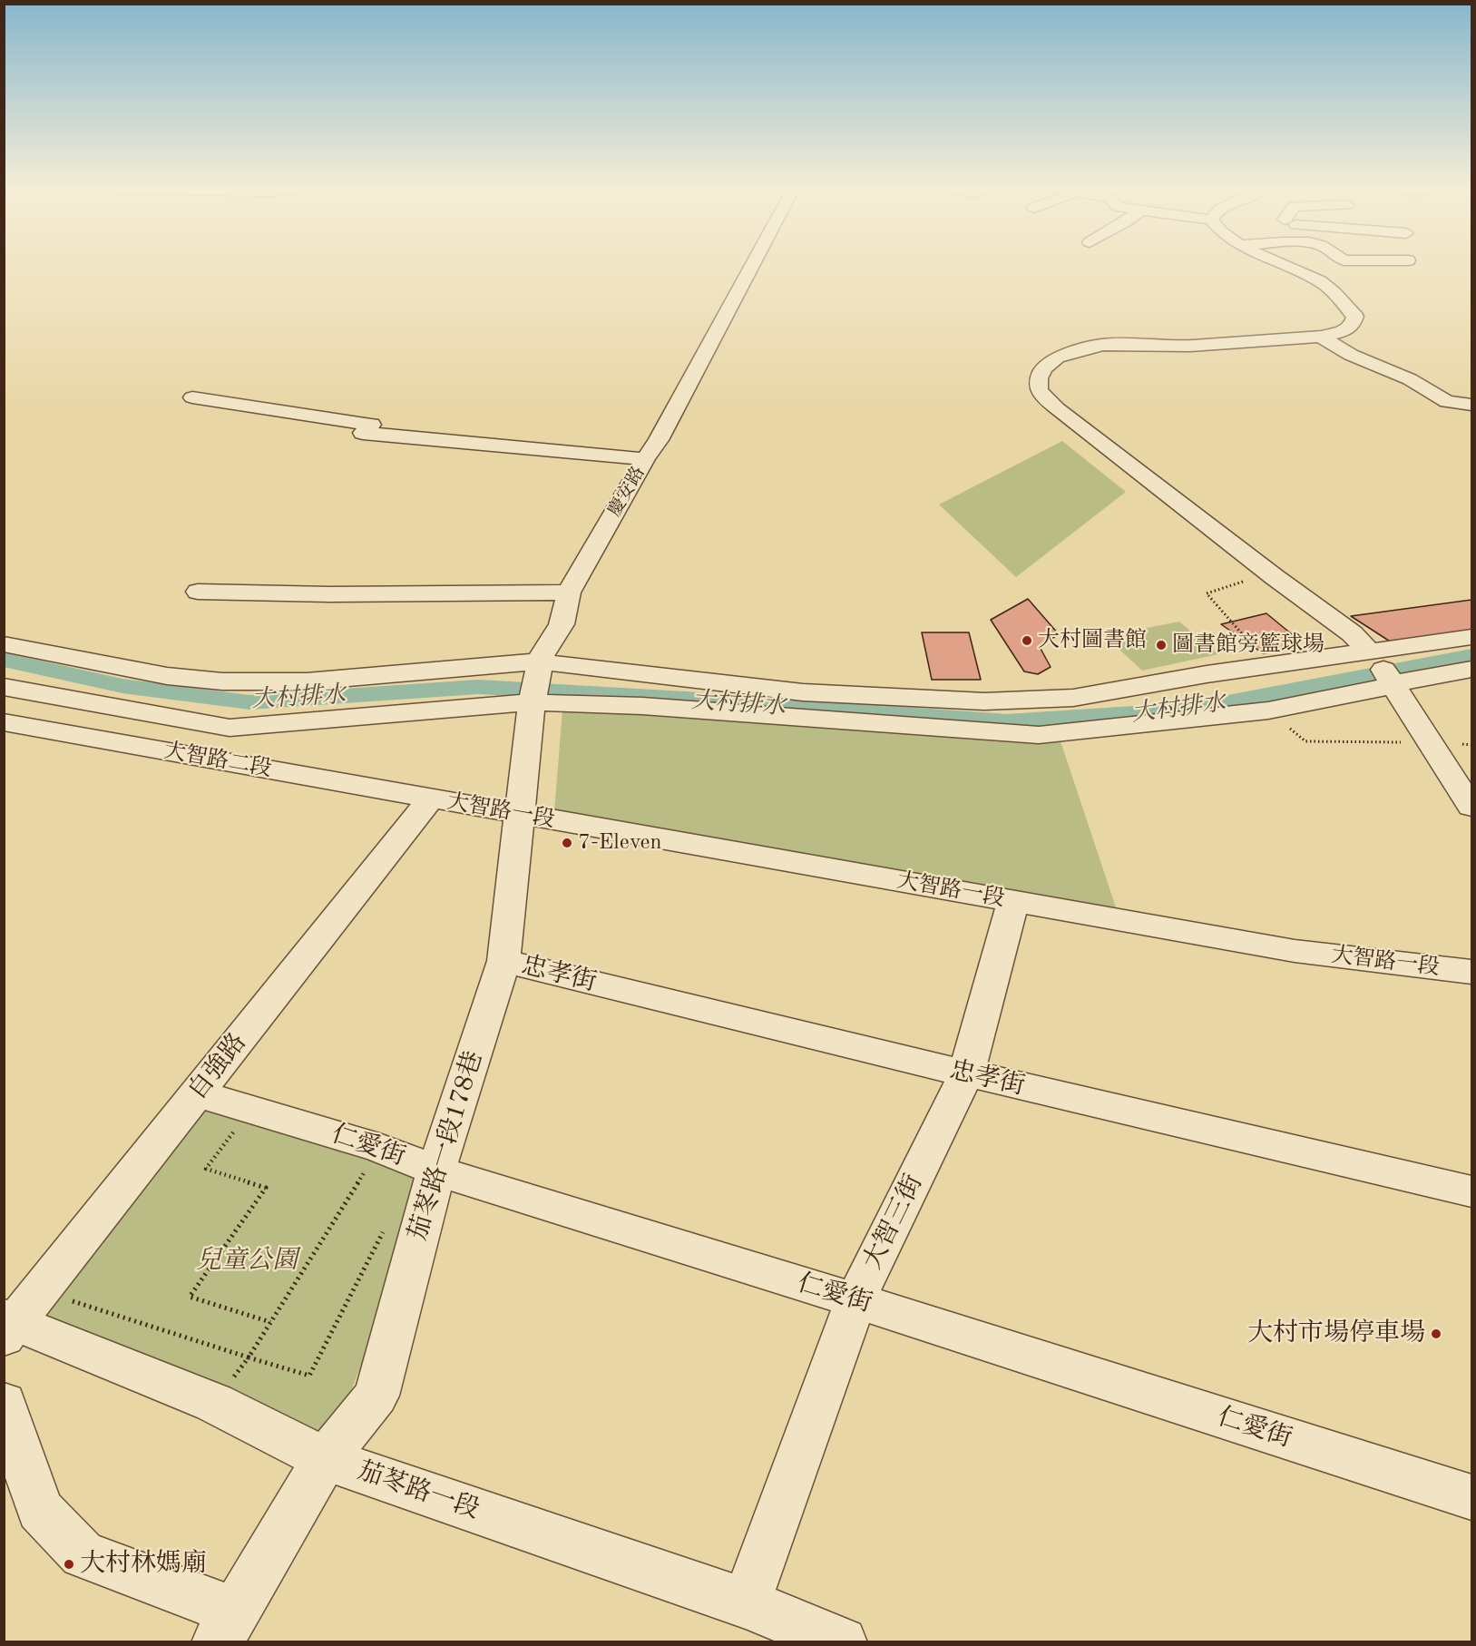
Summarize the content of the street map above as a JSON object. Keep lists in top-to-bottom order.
{
  "streets": {
    "street": [
      "慶安路",
      "大智路二段",
      "大智路一段",
      "忠孝街",
      "自強路",
      "仁愛街",
      "茄苳路一段178巷",
      "大智三街",
      "茄苳路一段"
    ]
  },
  "crossings": [
    ["慶安路", "大智路一段"],
    ["慶安路", "茄苳路一段178巷"],
    ["大智路二段", "大智路一段"],
    ["大智路二段", "自強路"],
    ["大智路一段", "自強路"],
    ["大智路一段", "茄苳路一段178巷"],
    ["大智路一段", "大智三街"],
    ["忠孝街", "茄苳路一段178巷"],
    ["忠孝街", "大智三街"],
    ["自強路", "仁愛街"],
    ["自強路", "茄苳路一段"],
    ["仁愛街", "茄苳路一段178巷"],
    ["仁愛街", "大智三街"],
    ["茄苳路一段178巷", "茄苳路一段"],
    ["大智三街", "茄苳路一段"]
  ],
  "water": ["大村排水"],
  "parks": ["兒童公園"],
  "places": [
    "大村圖書館",
    "圖書館旁籃球場",
    "7-Eleven",
    "大村市場停車場",
    "大村林媽廟"
  ]
}
